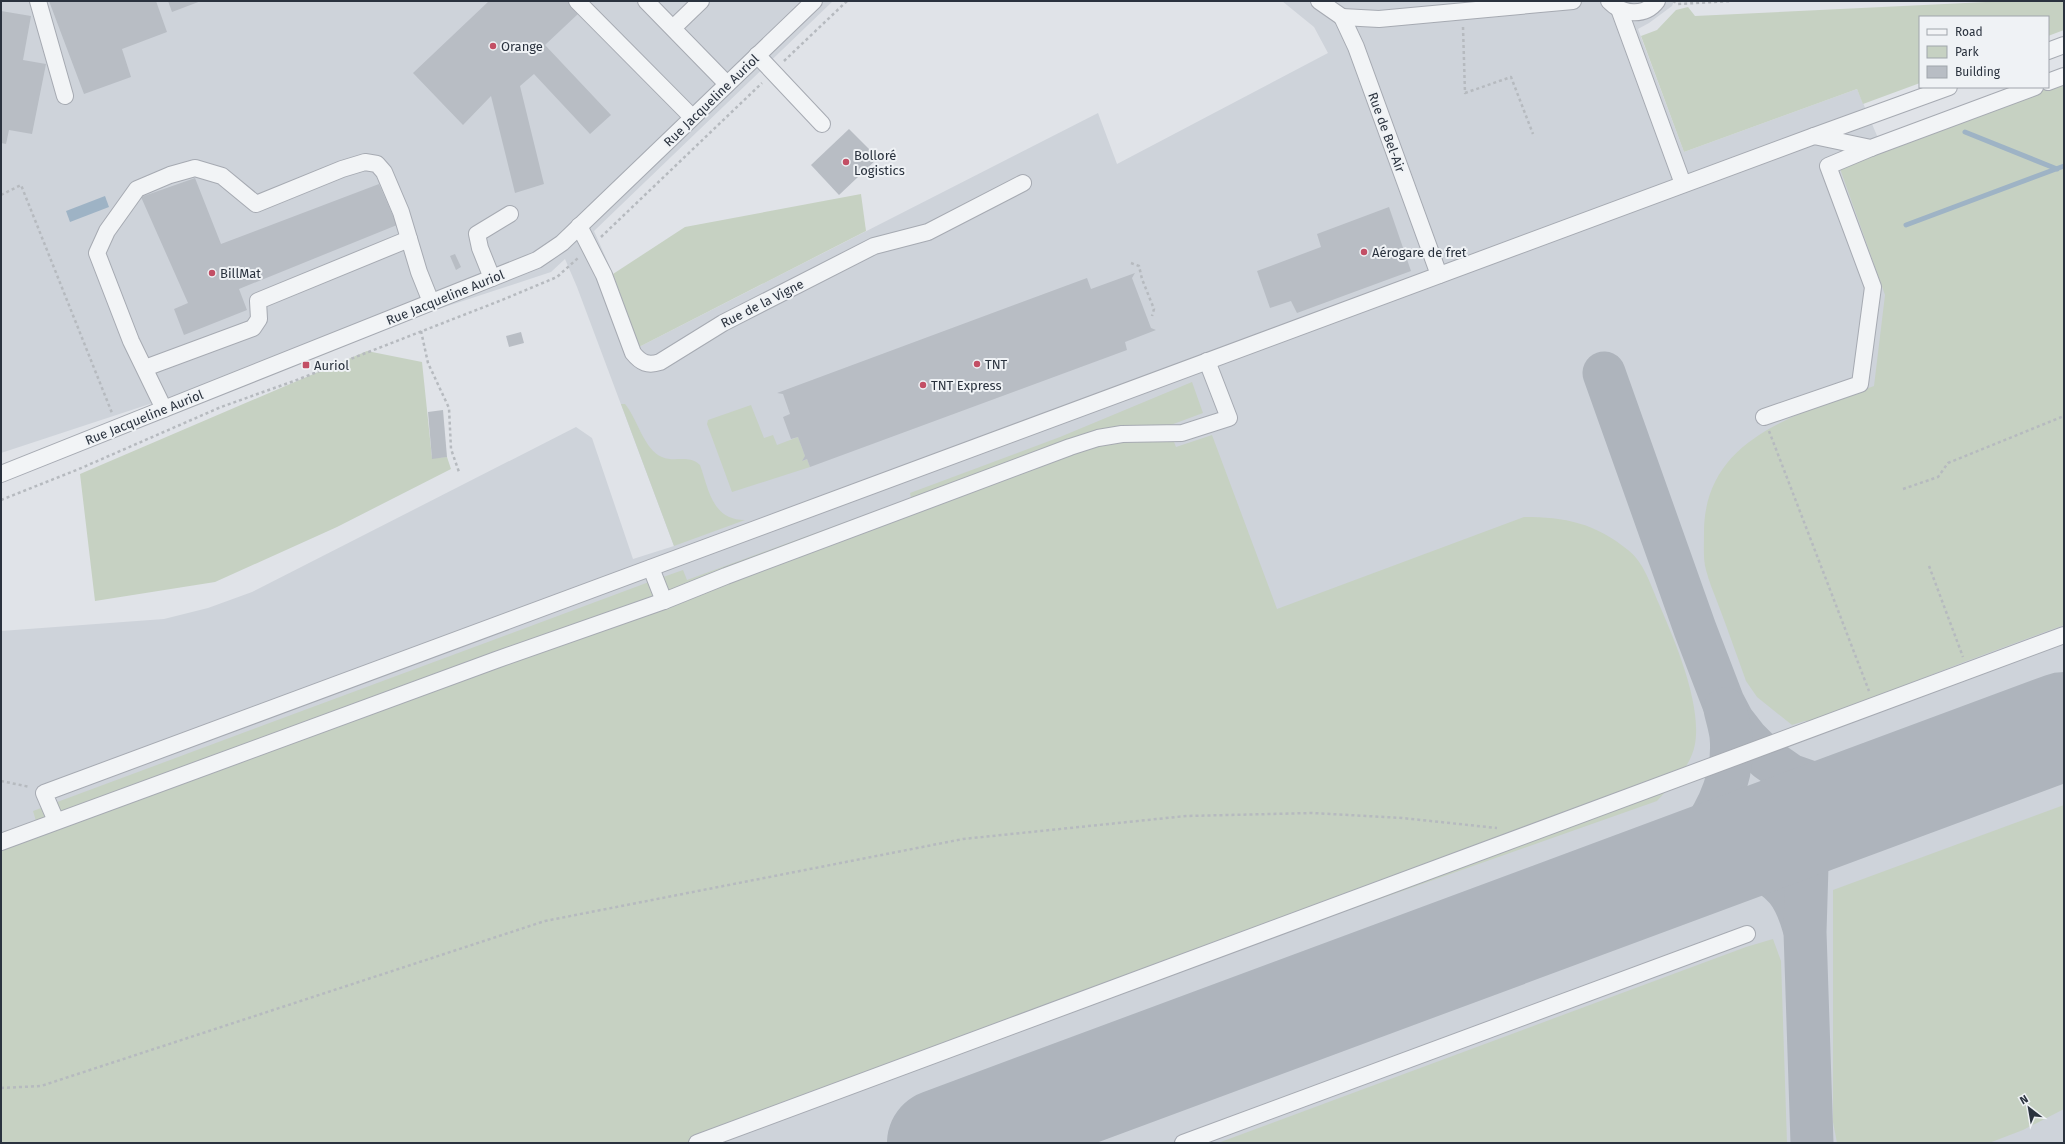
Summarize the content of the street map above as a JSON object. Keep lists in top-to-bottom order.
{
  "streets": {
    "street": ["Rue Jacqueline Auriol", "Rue de Bel-Air", "Rue de la Vigne"]
  },
  "crossings": [
    ["Rue Jacqueline Auriol", "Rue de la Vigne"]
  ],
  "places": {
    "other": [
      "Orange",
      "Bolloré Logistics",
      "Aérogare de fret",
      "BillMat",
      "TNT",
      "TNT Express"
    ],
    "transit": ["Auriol"]
  },
  "legend": ["Road", "Park", "Building"],
  "north": "top left"
}
